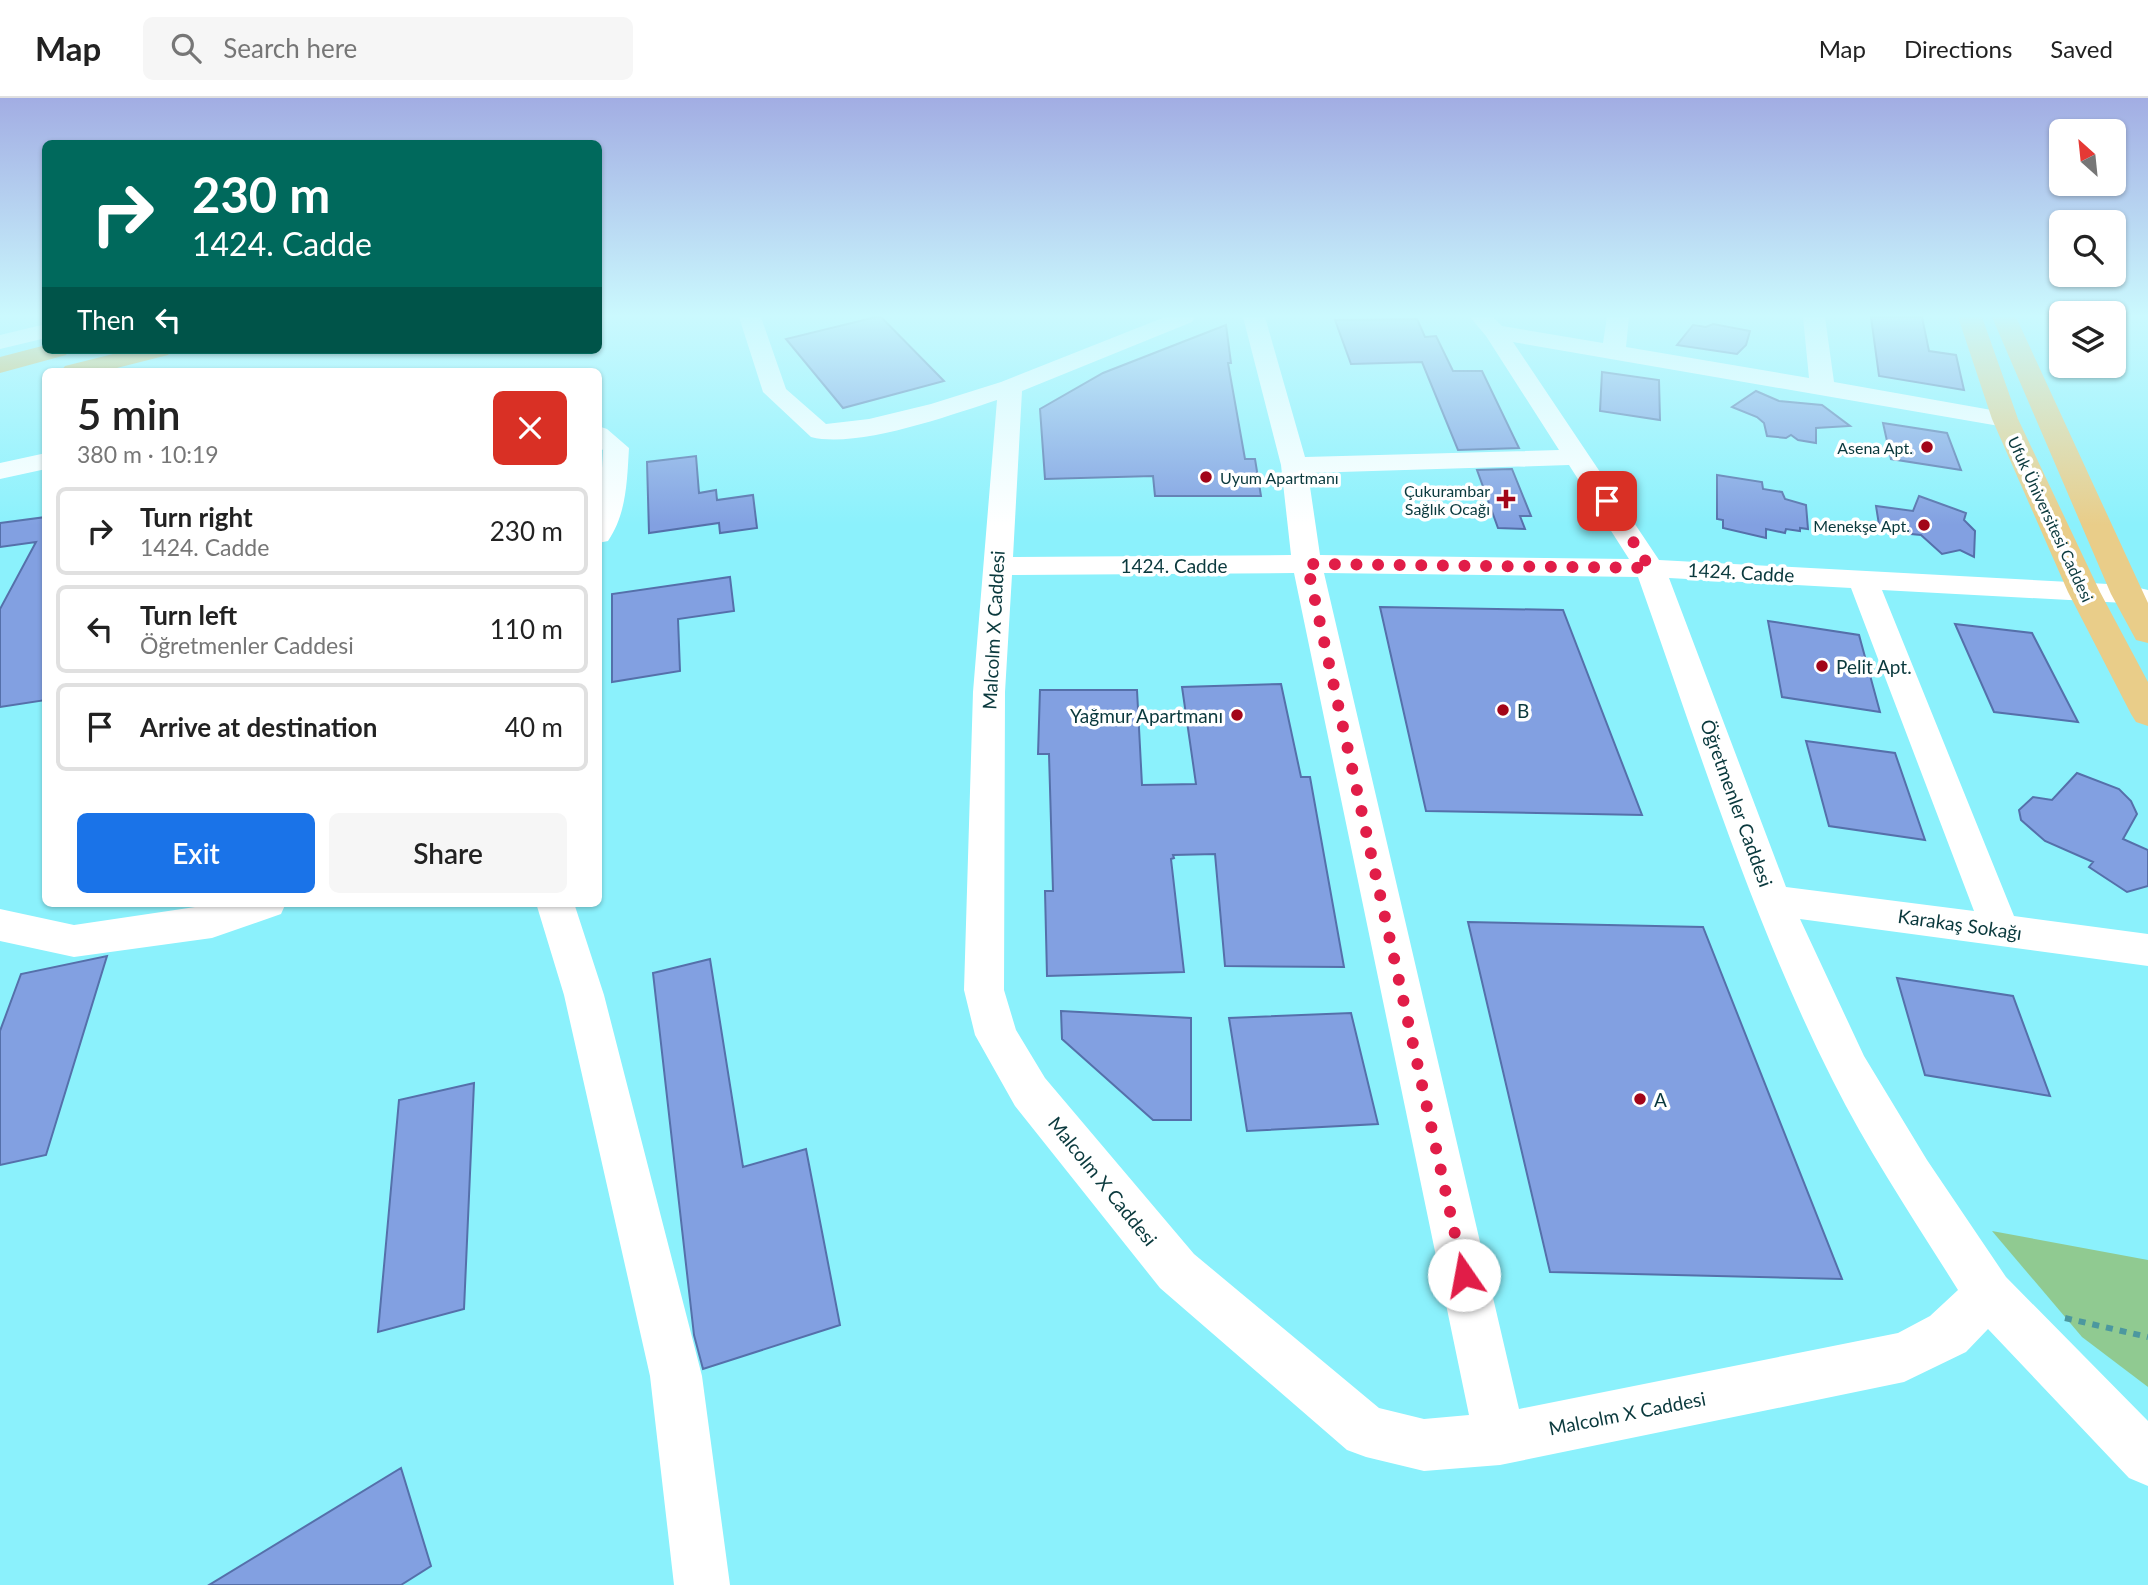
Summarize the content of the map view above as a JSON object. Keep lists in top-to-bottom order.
{
  "streets": {
    "main road": ["Ufuk Üniversitesi Caddesi"],
    "street": [
      "1424. Cadde",
      "Malcolm X Caddesi",
      "Öğretmenler Caddesi",
      "Karakaş Sokağı"
    ]
  },
  "crossings": [
    ["Ufuk Üniversitesi Caddesi", "1424. Cadde"],
    ["1424. Cadde", "Malcolm X Caddesi"],
    ["1424. Cadde", "Öğretmenler Caddesi"],
    ["Malcolm X Caddesi", "Öğretmenler Caddesi"],
    ["Öğretmenler Caddesi", "Karakaş Sokağı"]
  ],
  "places": {
    "other": [
      "Asena Apt.",
      "Uyum Apartmanı",
      "Menekşe Apt.",
      "Pelit Apt.",
      "B",
      "Yağmur Apartmanı",
      "A"
    ],
    "health": ["Çukurambar Sağlık Ocağı"]
  },
  "north": "top left",
  "page": {
    "header": "Map",
    "search": "Search here",
    "nav": ["Map", "Directions", "Saved"],
    "turn": ["230 m", "1424. Cadde"],
    "then": "Then",
    "heading": ["5 min", "380 m · 10:19"],
    "list": [
      {
        "name": "Turn right",
        "note": "1424. Cadde",
        "value": "230 m"
      },
      {
        "name": "Turn left",
        "note": "Öğretmenler Caddesi",
        "value": "110 m"
      },
      {
        "name": "Arrive at destination",
        "value": "40 m"
      }
    ],
    "buttons": ["Exit", "Share"]
  }
}
